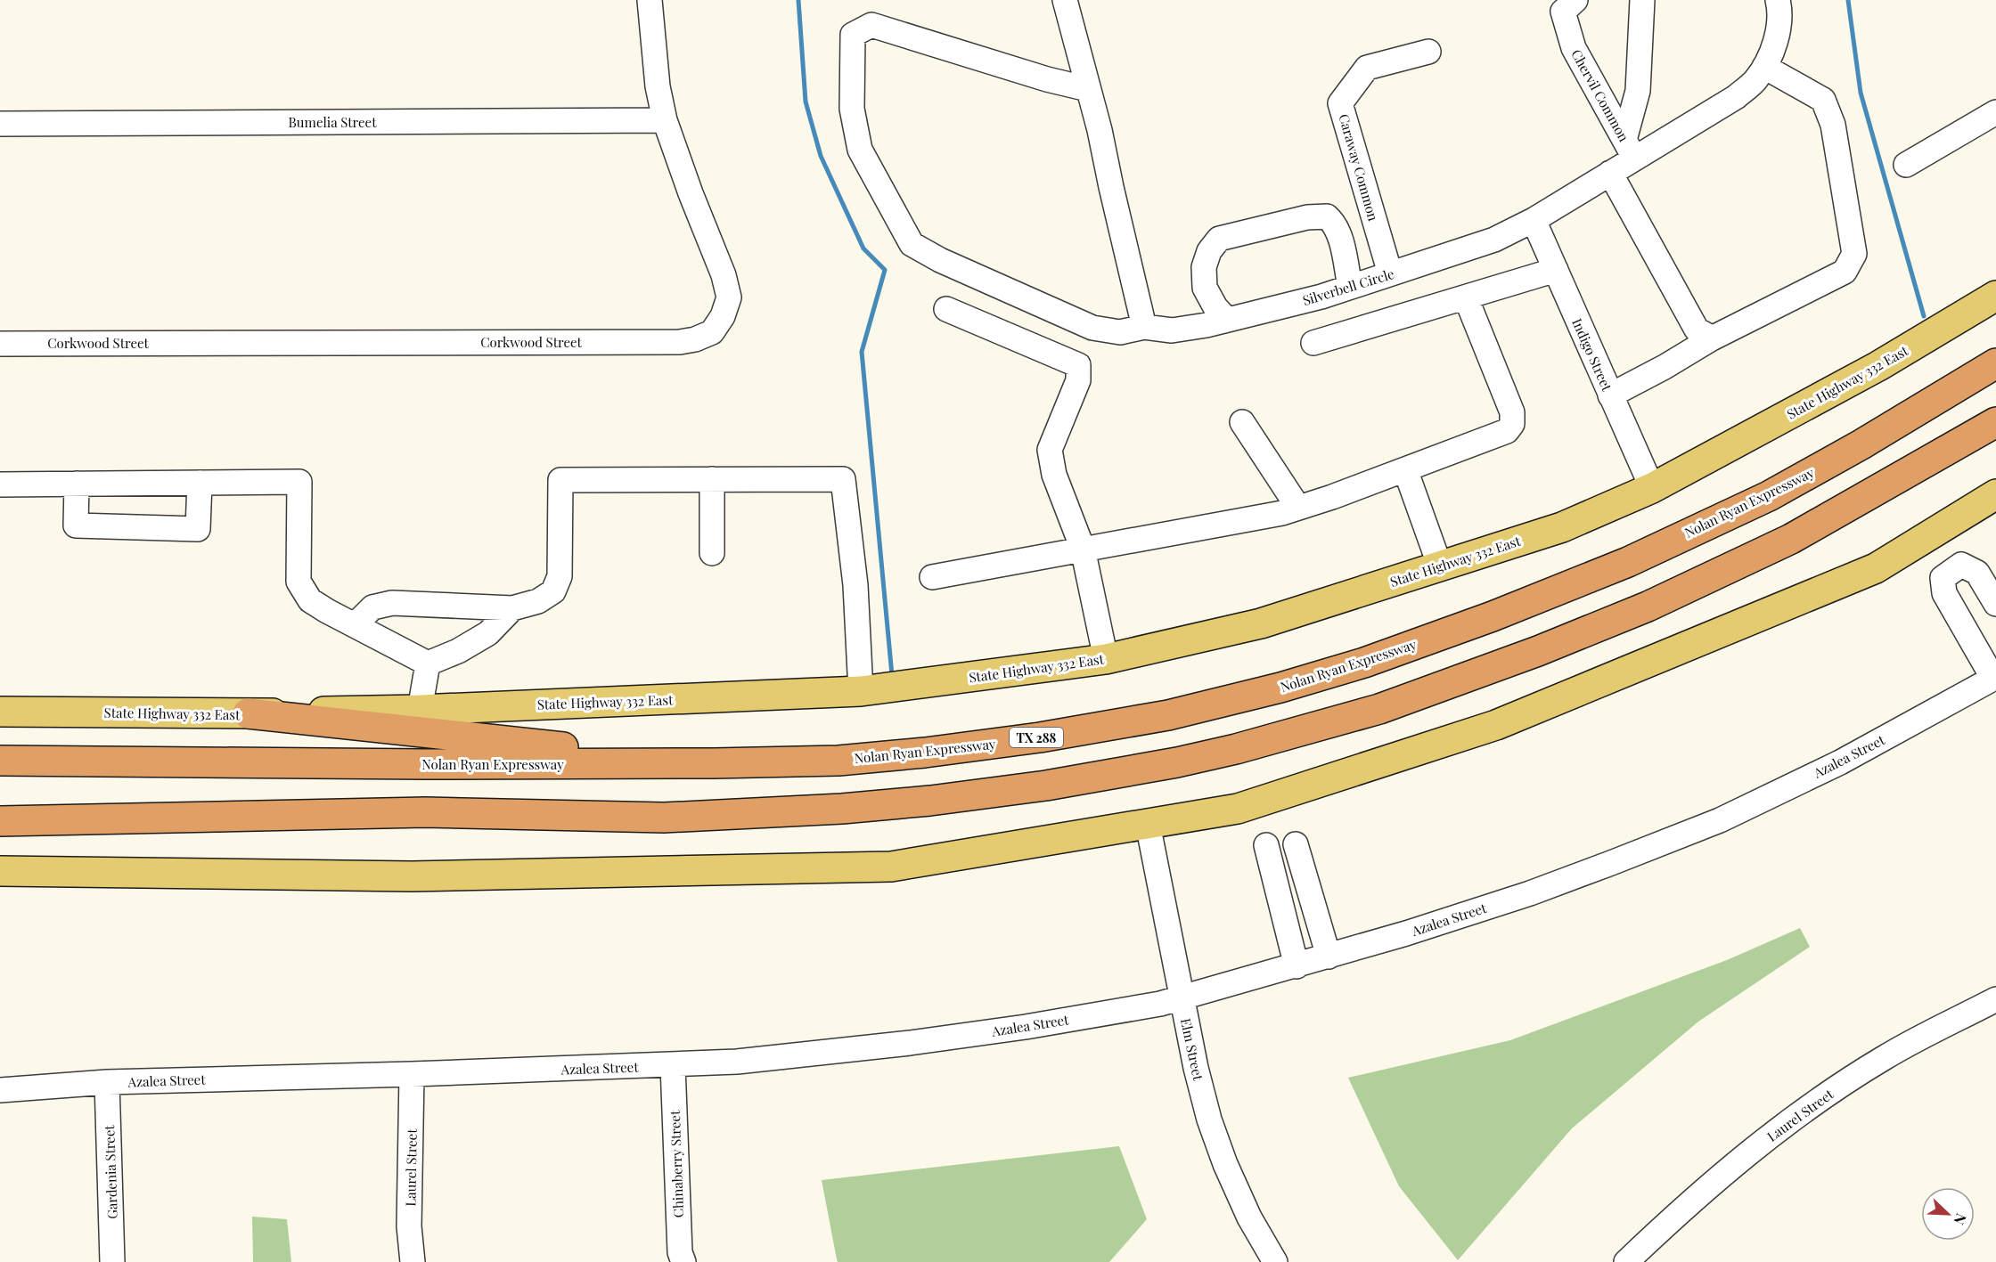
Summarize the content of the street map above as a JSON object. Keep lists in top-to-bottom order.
{
  "streets": {
    "highway": ["Nolan Ryan Expressway", "TX 288"],
    "main road": ["State Highway 332 East"],
    "street": [
      "Chervil Common",
      "Bumelia Street",
      "Caraway Common",
      "Silverbell Circle",
      "Corkwood Street",
      "Indigo Street",
      "Azalea Street",
      "Elm Street",
      "Laurel Street",
      "Chinaberry Street",
      "Gardenia Street"
    ]
  },
  "crossings": [
    ["Chervil Common", "Silverbell Circle"],
    ["Bumelia Street", "Corkwood Street"],
    ["Caraway Common", "Silverbell Circle"],
    ["Silverbell Circle", "Indigo Street"],
    ["Indigo Street", "State Highway 332 East"],
    ["Azalea Street", "Elm Street"],
    ["Azalea Street", "Laurel Street"],
    ["Azalea Street", "Chinaberry Street"],
    ["Azalea Street", "Gardenia Street"]
  ],
  "north": "bottom right"
}
